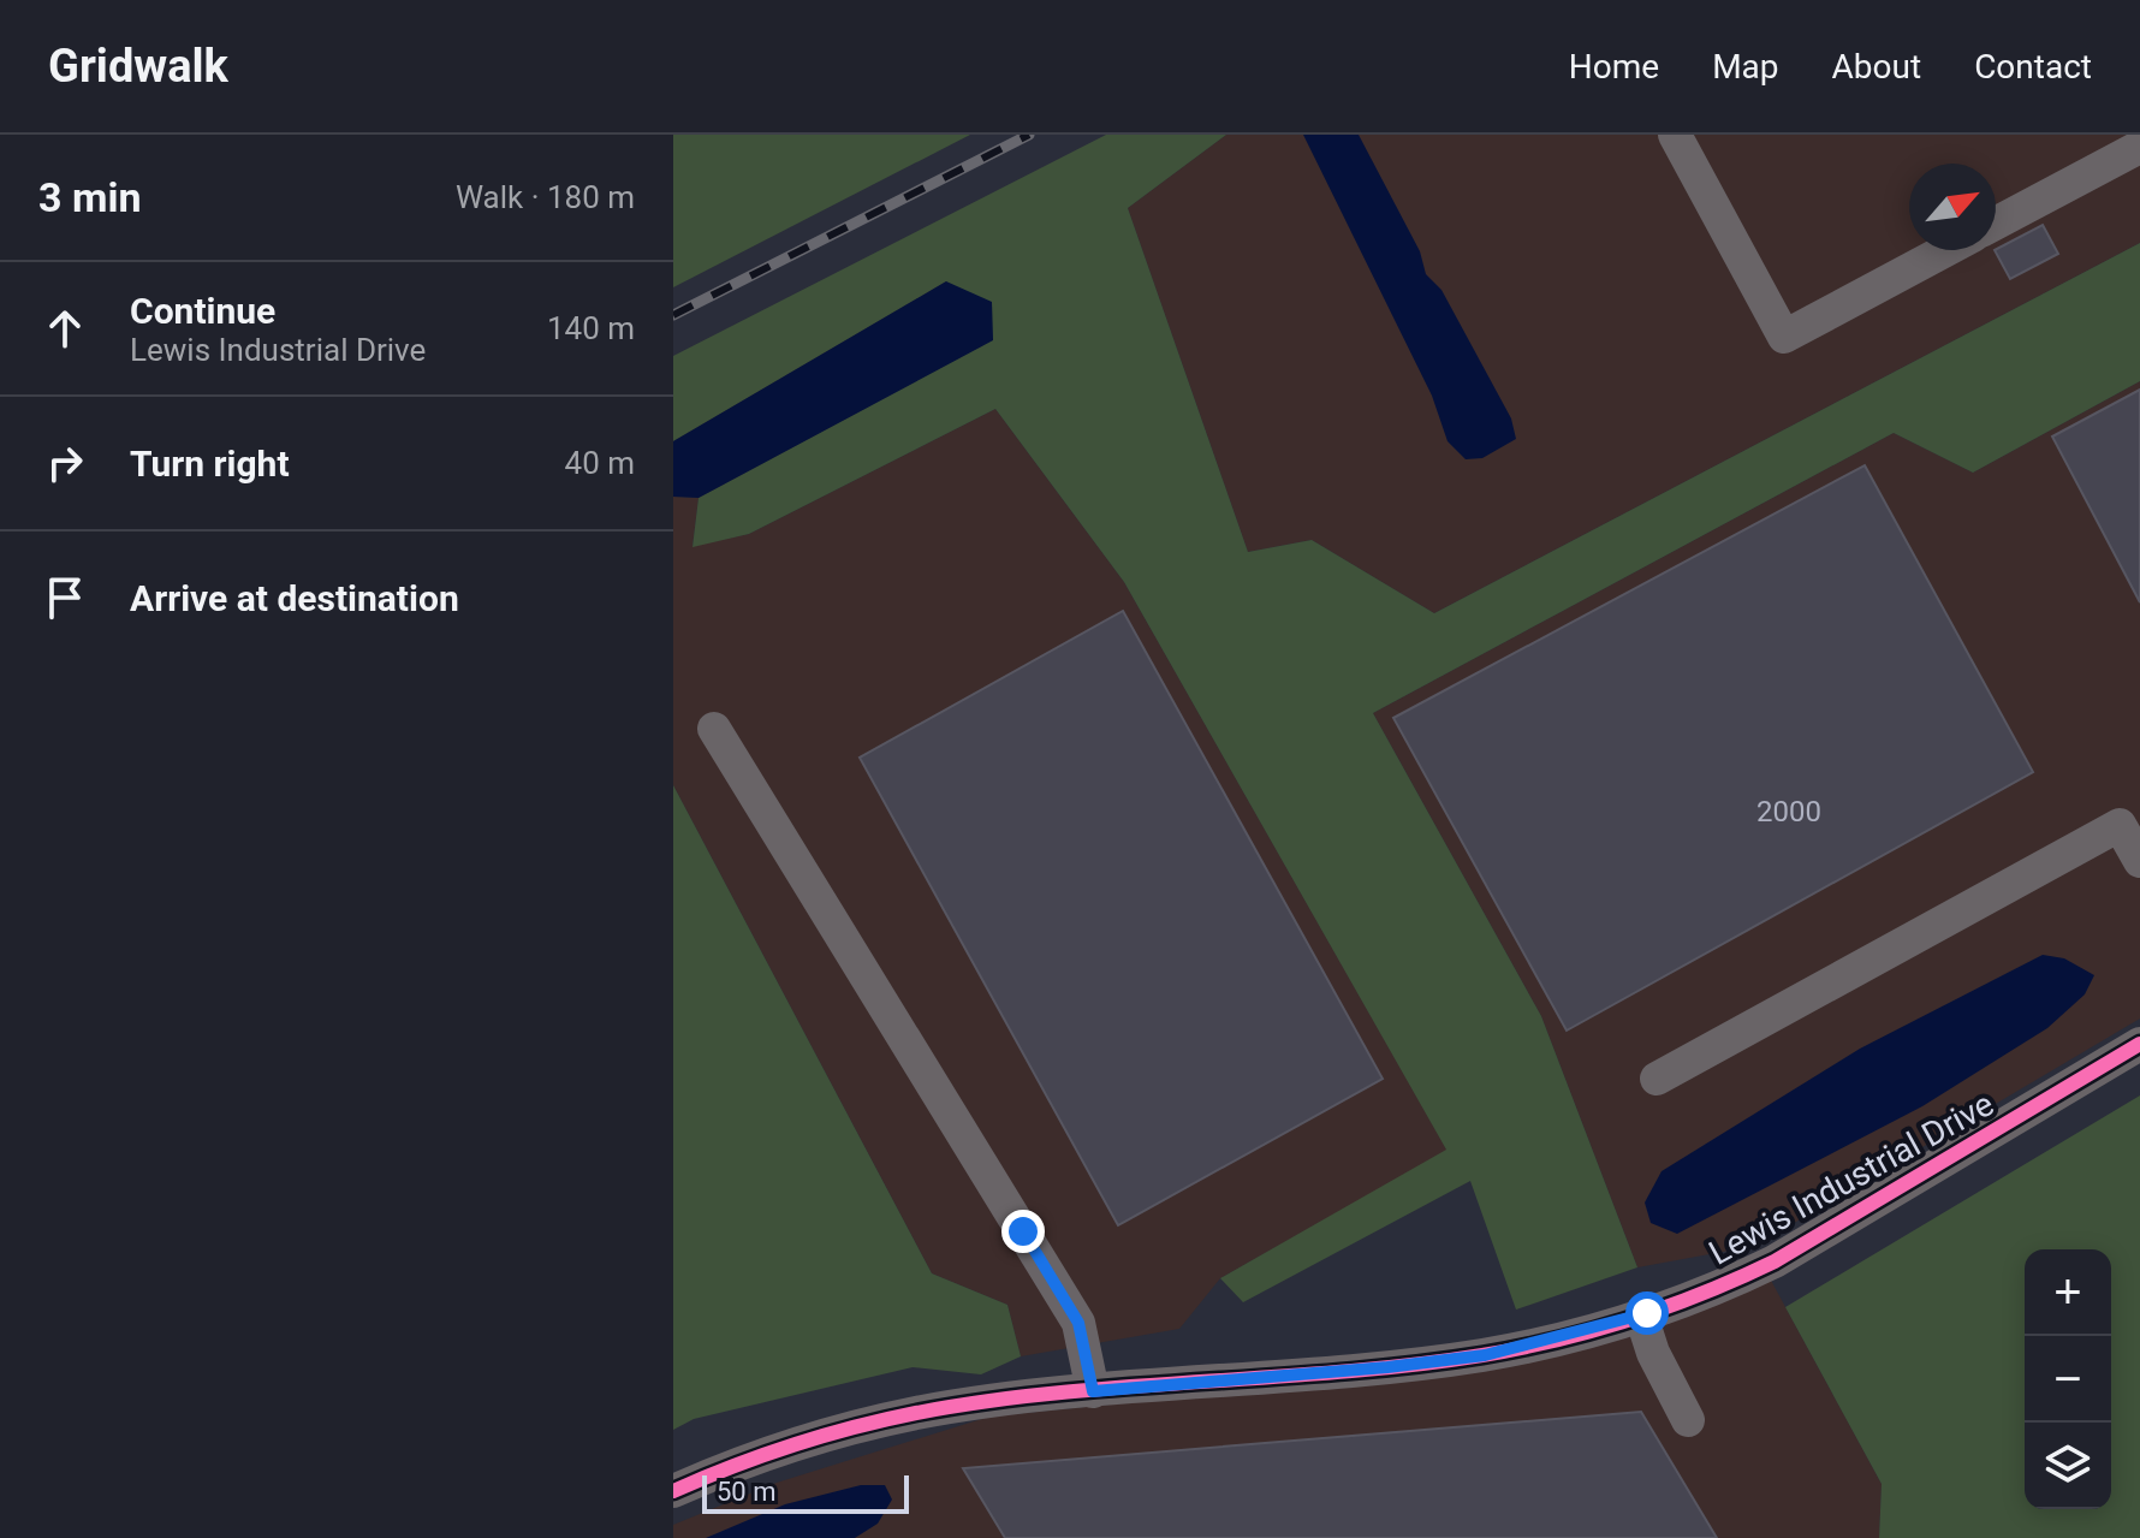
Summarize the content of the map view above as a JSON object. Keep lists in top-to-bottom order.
{
  "streets": {
    "street": ["Lewis Industrial Drive"]
  },
  "house_numbers": ["2000"],
  "scale_bar": "50 m",
  "north": "top right",
  "page": {
    "header": "Gridwalk",
    "nav": [
      "Home",
      "Map",
      "About",
      "Contact"
    ],
    "heading": ["3 min", "Walk · 180 m"],
    "list": [
      ["Continue", "Lewis Industrial Drive", "140 m"],
      ["Turn right", "40 m"],
      "Arrive at destination"
    ],
    "map_buttons": ["+", "−"],
    "scale": "50 m"
  }
}
